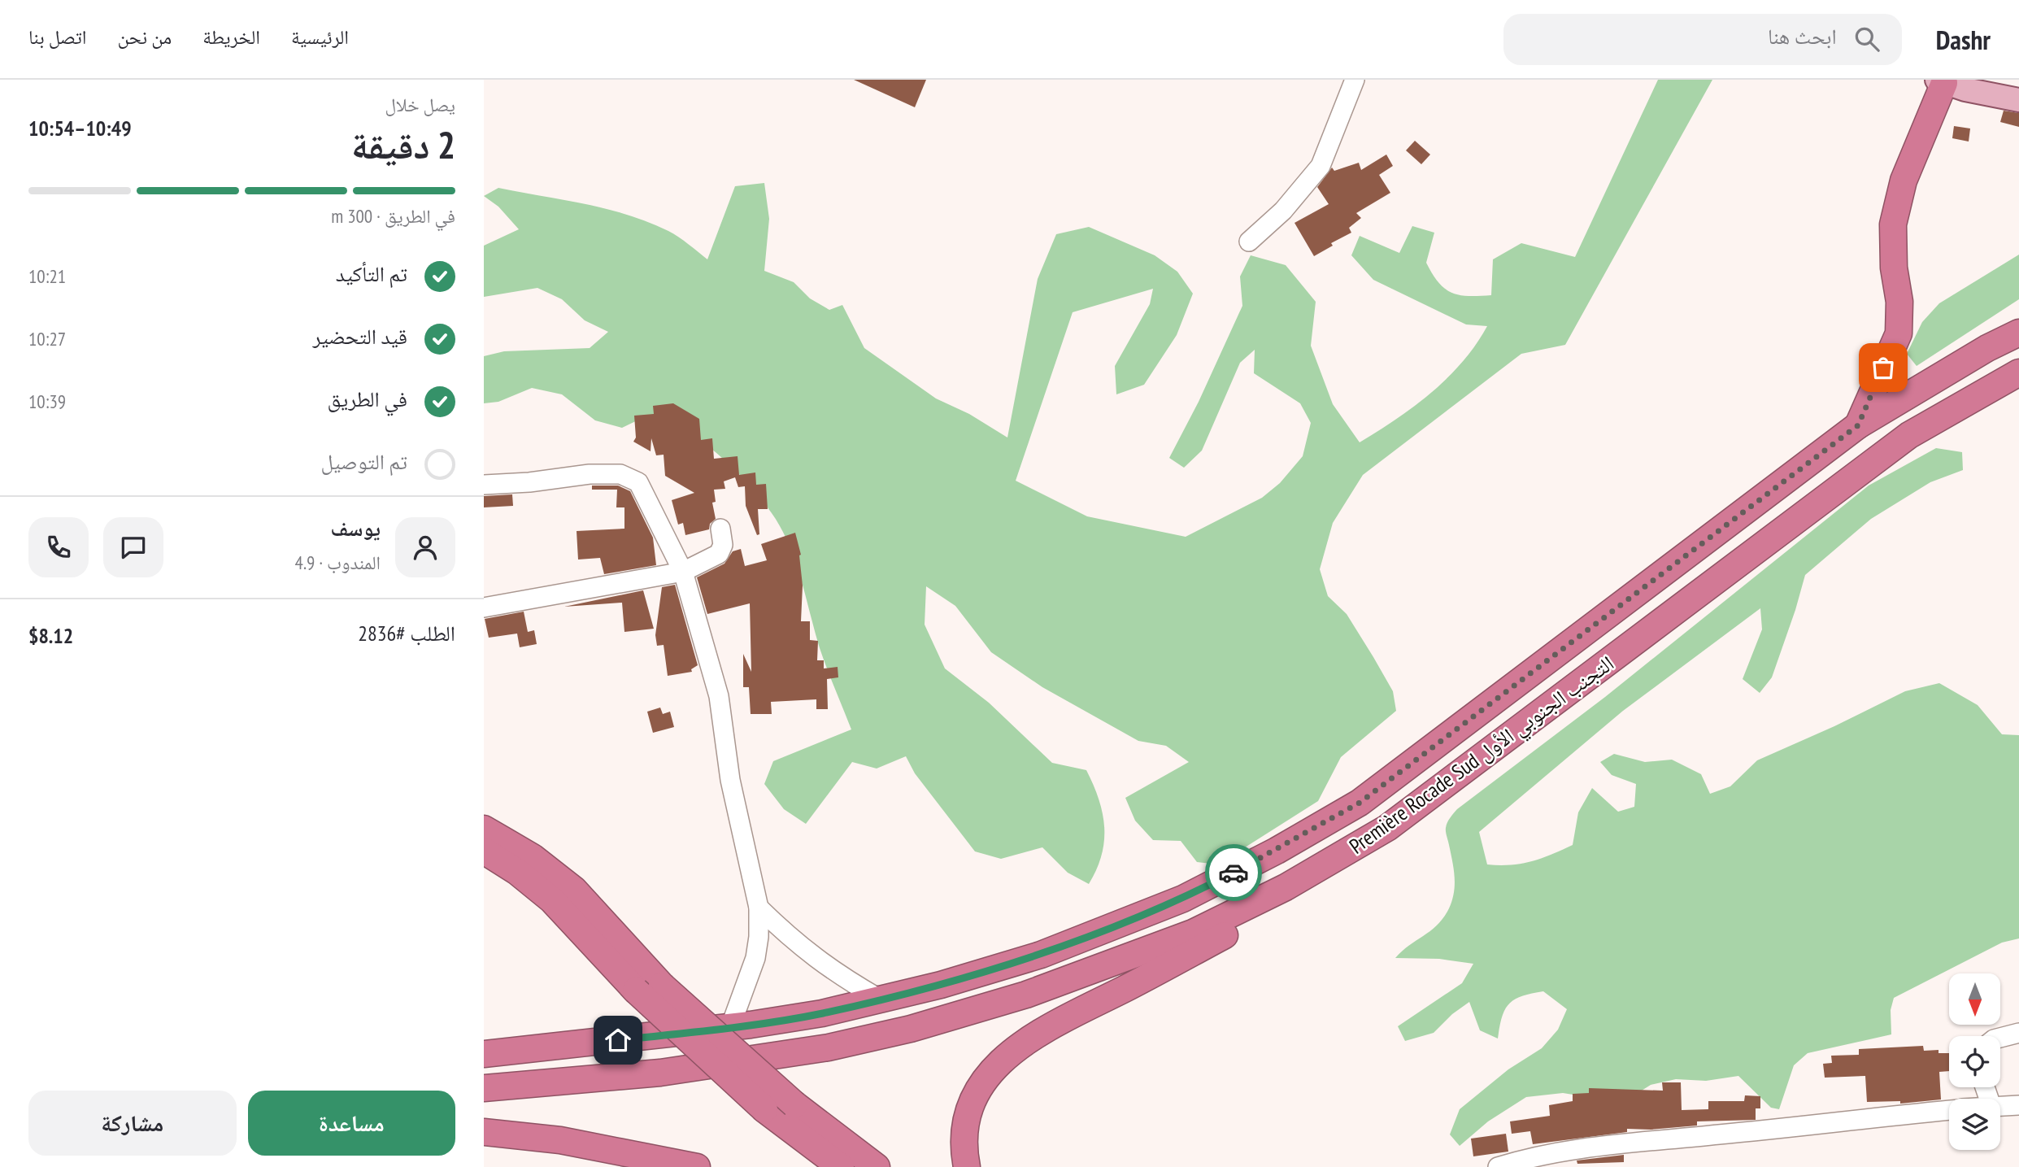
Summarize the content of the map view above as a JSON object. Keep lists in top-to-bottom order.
{
  "streets": {
    "highway": ["Première Rocade Sud التجنب الجنوبي الأول"]
  },
  "north": "bottom",
  "page": {
    "header": "Dashr",
    "search": "ابحث هنا",
    "nav": [
      "الرئيسية",
      "الخريطة",
      "من نحن",
      "اتصل بنا"
    ],
    "heading": ["2 دقيقة", "يصل خلال", "10:49–10:54"],
    "panel": [
      "يوسف",
      "المندوب · 4.9",
      "الطلب #2836",
      "$8.12"
    ],
    "bar": "في الطريق · 300 m",
    "list": [
      ["تم التأكيد", "10:21"],
      ["قيد التحضير", "10:27"],
      ["في الطريق", "10:39"],
      "تم التوصيل"
    ],
    "buttons": ["مساعدة", "مشاركة"]
  }
}
